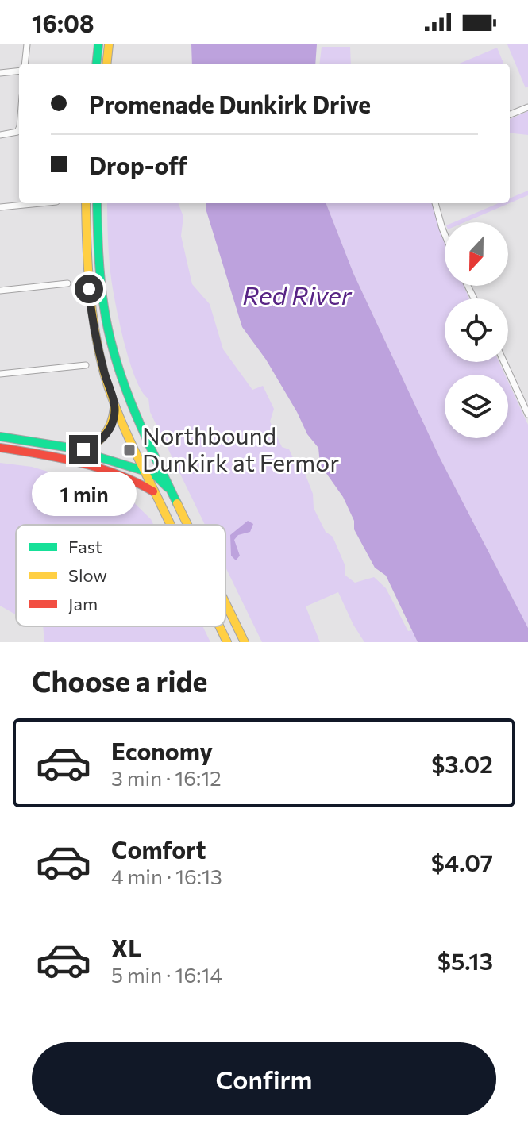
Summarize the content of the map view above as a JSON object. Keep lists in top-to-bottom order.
{
  "water": ["Red River"],
  "places": {
    "transit": ["Northbound Dunkirk at Fermor"]
  },
  "legend": ["Fast", "Slow", "Jam"],
  "north": "bottom",
  "page": {
    "status": "16:08",
    "banner": ["Promenade Dunkirk Drive", "Drop-off"],
    "bubble": "1 min",
    "heading": "Choose a ride",
    "list": [
      {
        "name": "Economy",
        "note": "3 min · 16:12",
        "value": "$3.02"
      },
      {
        "name": "Comfort",
        "note": "4 min · 16:13",
        "value": "$4.07"
      },
      {
        "name": "XL",
        "note": "5 min · 16:14",
        "value": "$5.13"
      }
    ],
    "buttons": "Confirm"
  }
}
